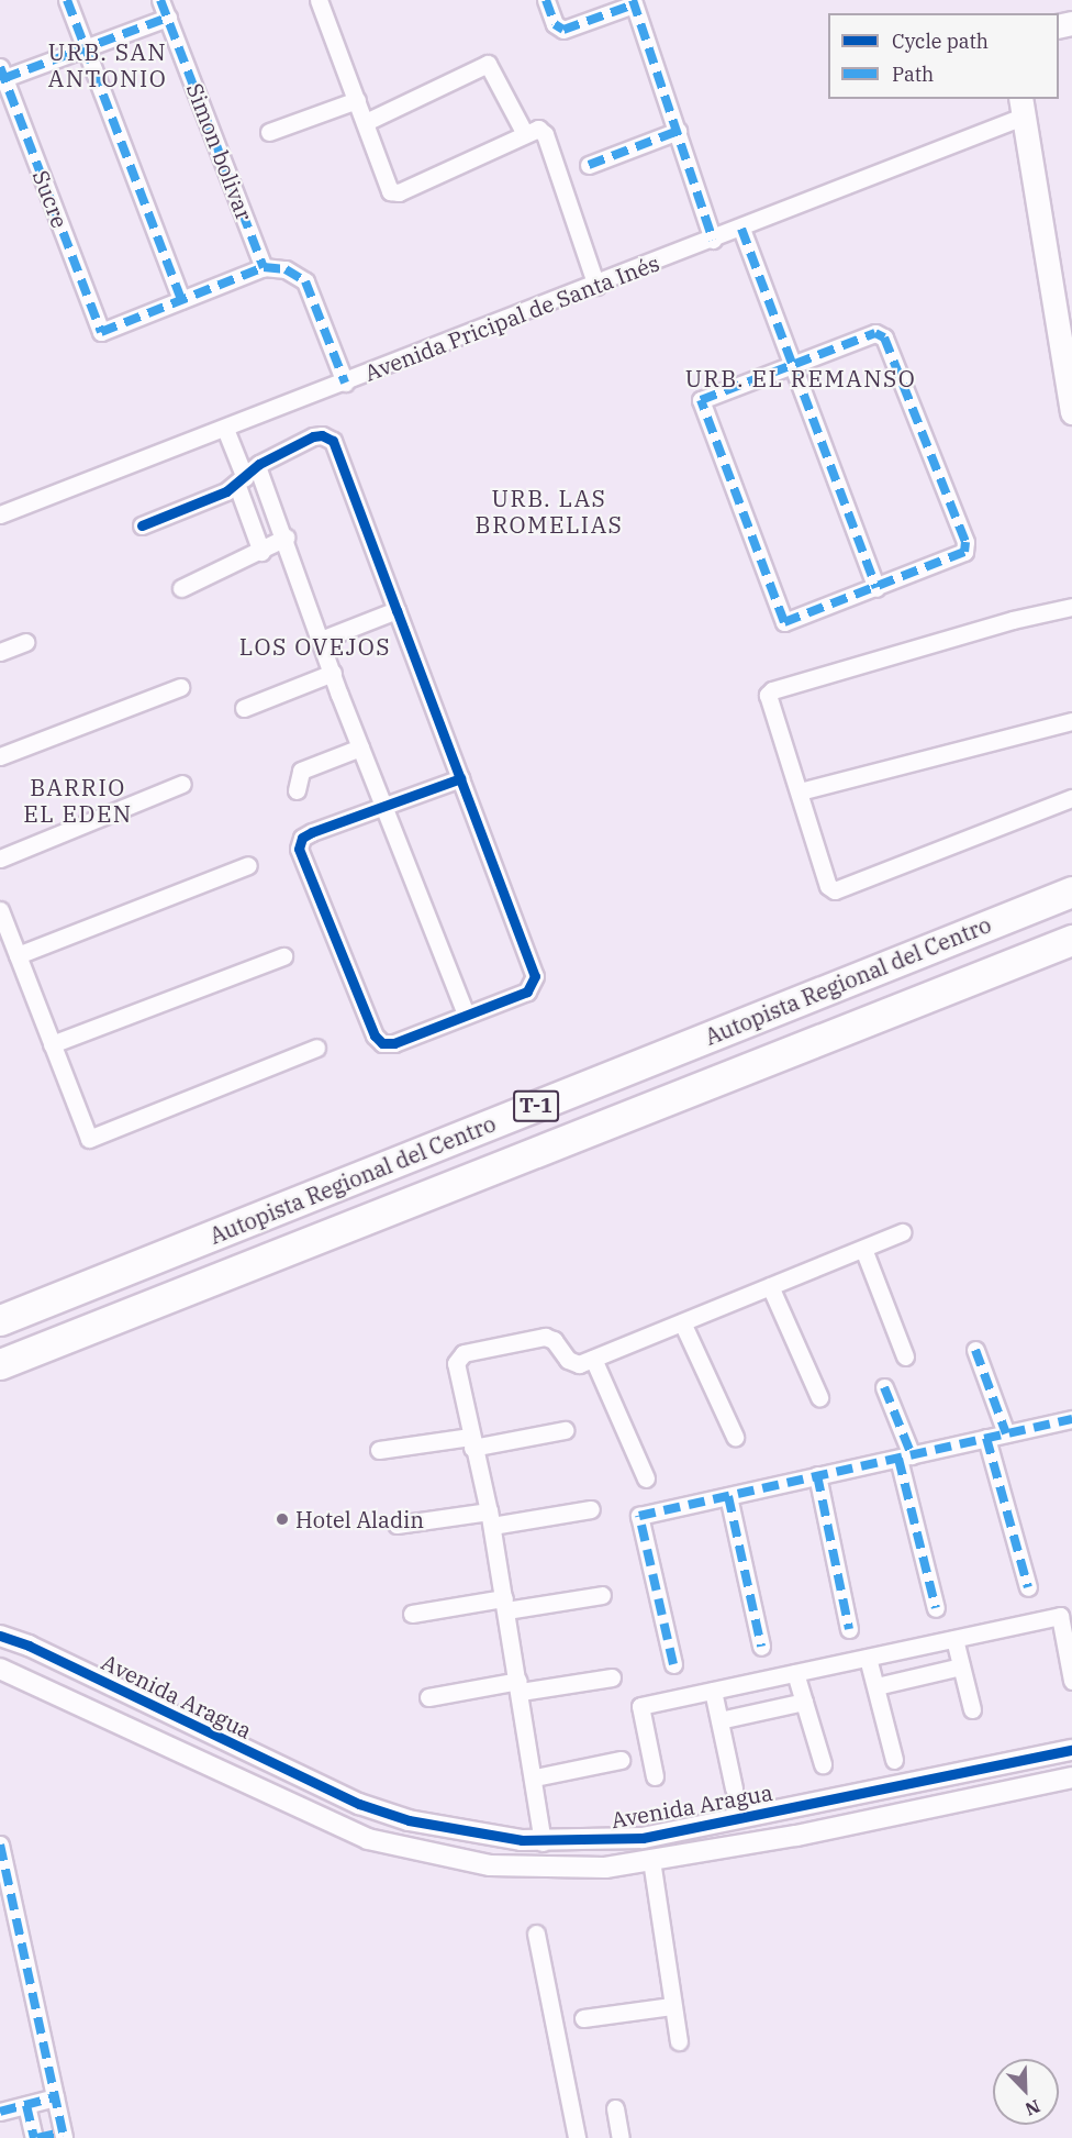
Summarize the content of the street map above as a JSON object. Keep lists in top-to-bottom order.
{
  "streets": {
    "highway": ["Autopista Regional del Centro", "T-1"],
    "street": [
      "Simon bolivar",
      "Sucre",
      "Avenida Pricipal de Santa Inés",
      "Avenida Aragua"
    ]
  },
  "districts": [
    "URB. SAN ANTONIO",
    "URB. EL REMANSO",
    "URB. LAS BROMELIAS",
    "LOS OVEJOS",
    "BARRIO EL EDEN"
  ],
  "places": ["Hotel Aladin"],
  "legend": ["Cycle path", "Path"],
  "north": "bottom right"
}
